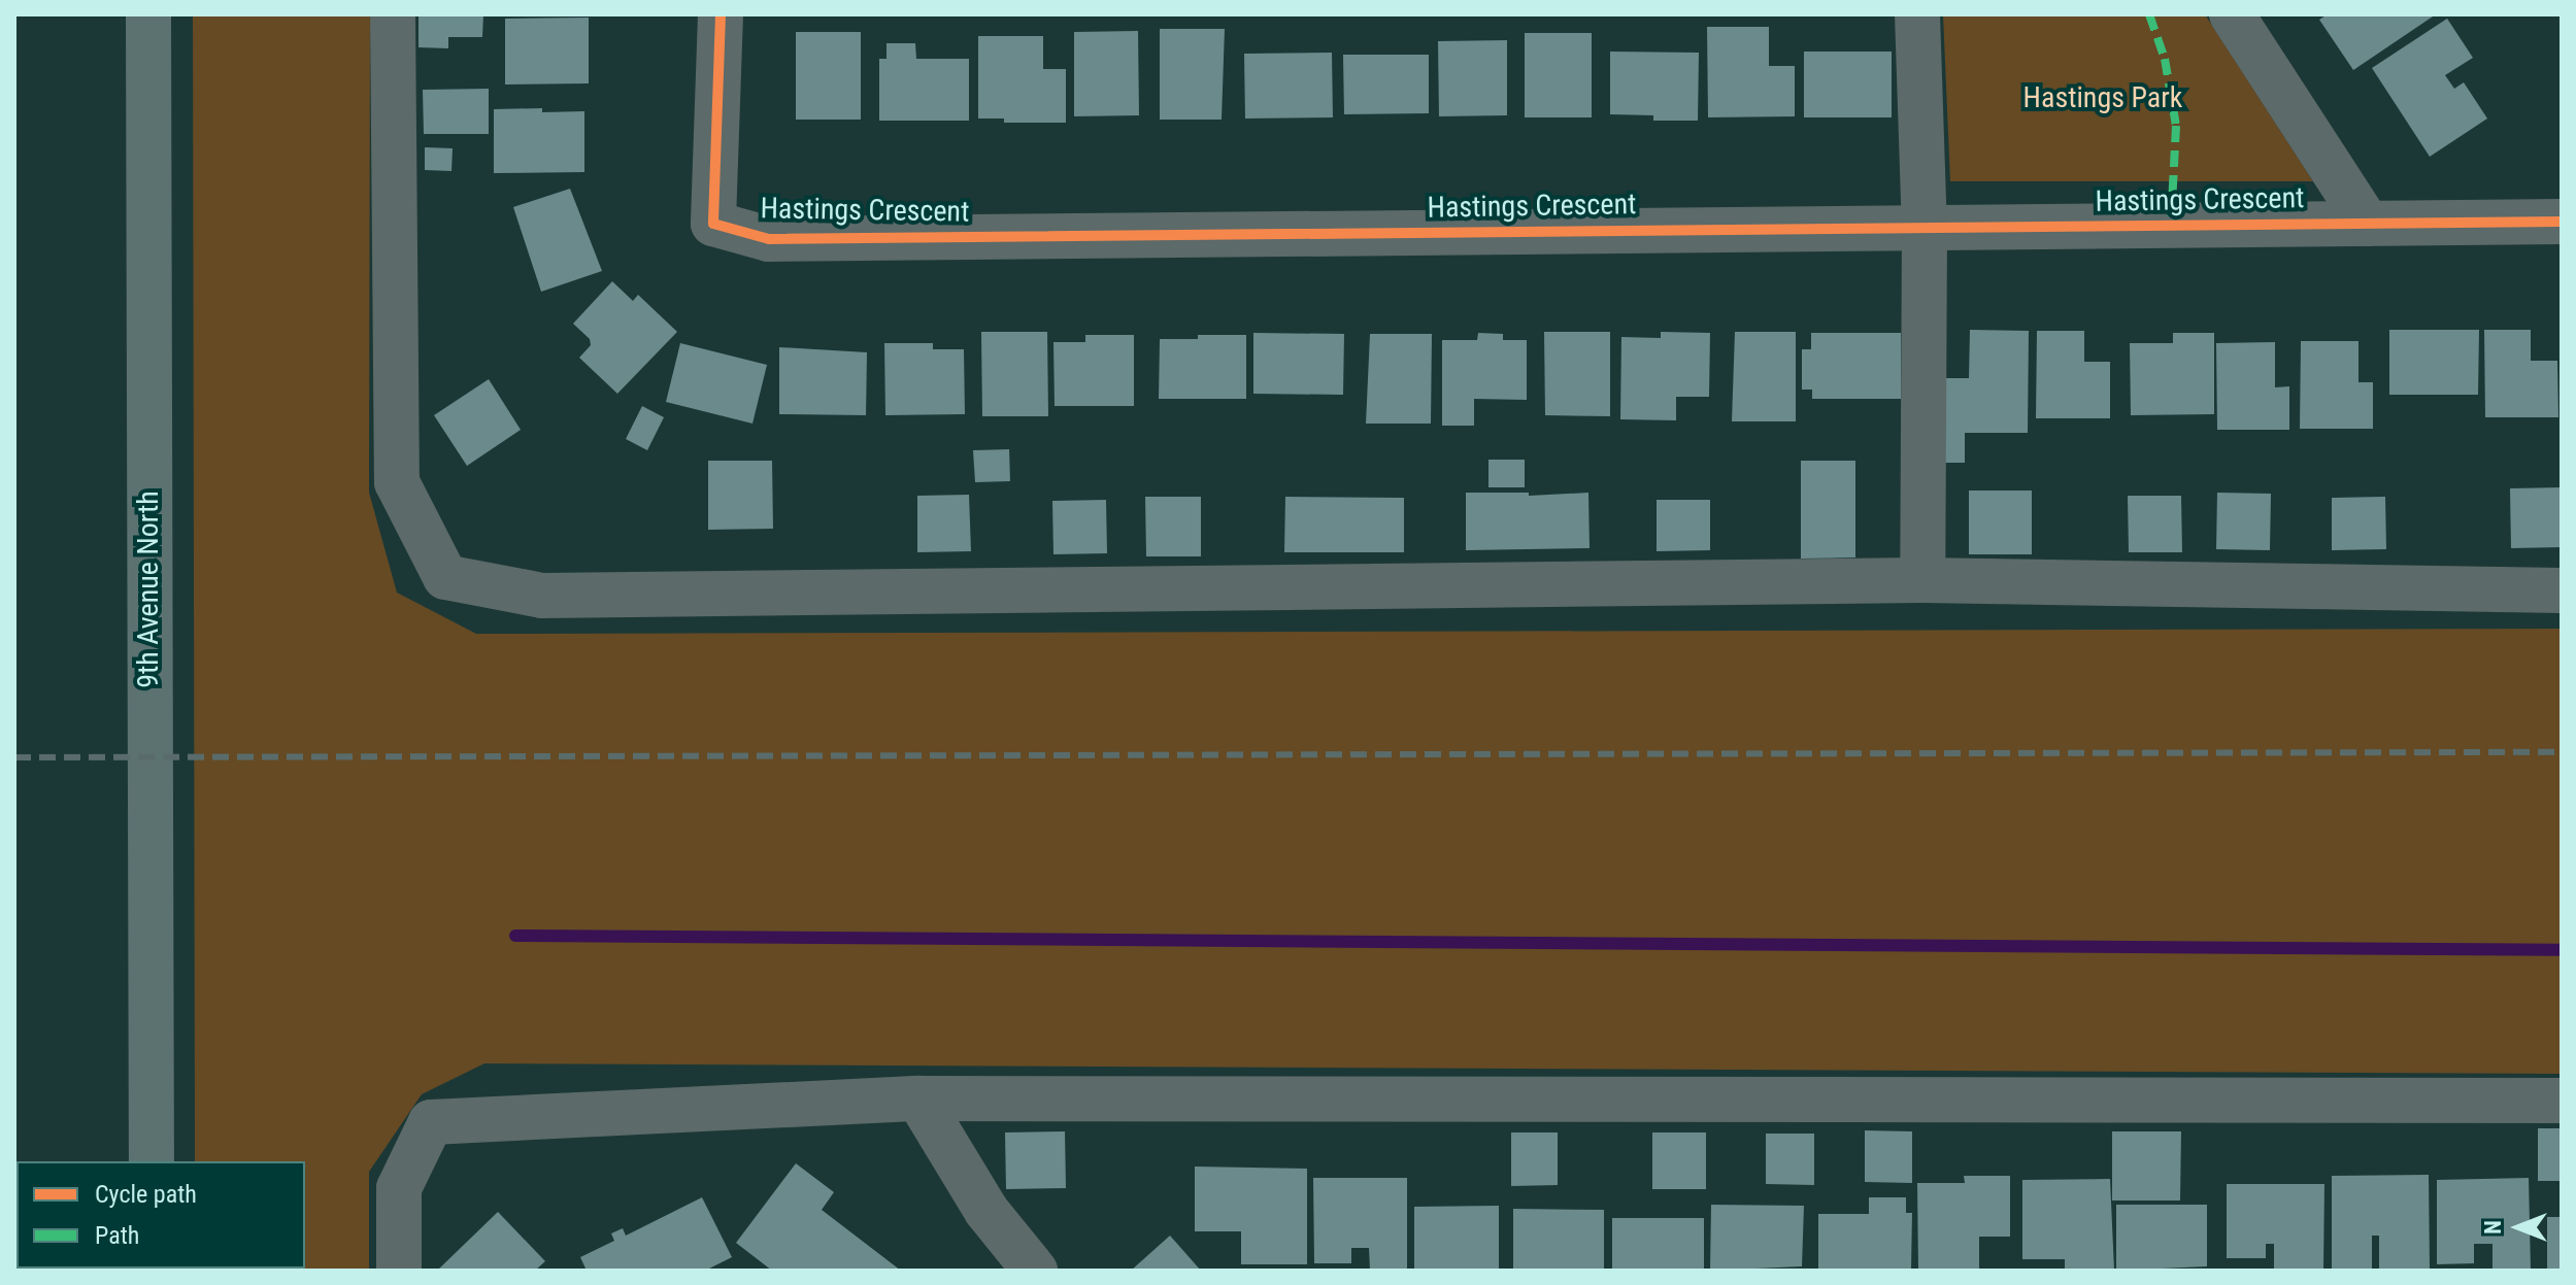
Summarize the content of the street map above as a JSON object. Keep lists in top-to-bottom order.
{
  "streets": {
    "main road": ["9th Avenue North"],
    "street": ["Hastings Crescent"]
  },
  "parks": ["Hastings Park"],
  "legend": ["Cycle path", "Path"],
  "north": "left"
}
